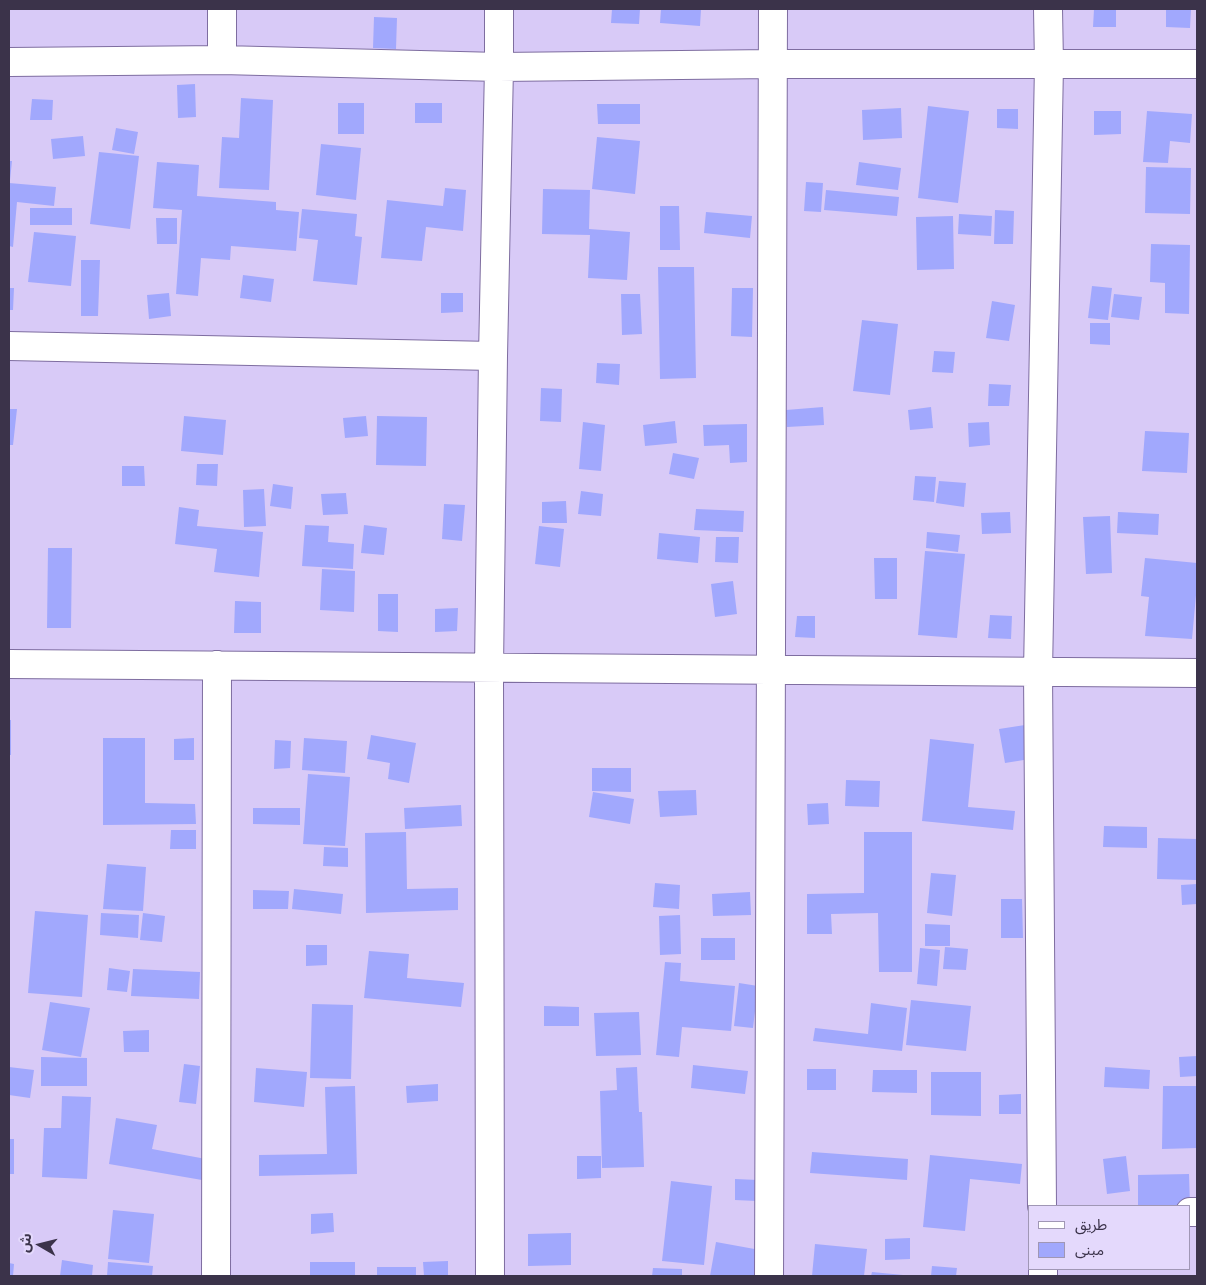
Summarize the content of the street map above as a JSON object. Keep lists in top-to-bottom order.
{
  "legend": ["طريق", "مبنى"],
  "north": "left"
}
